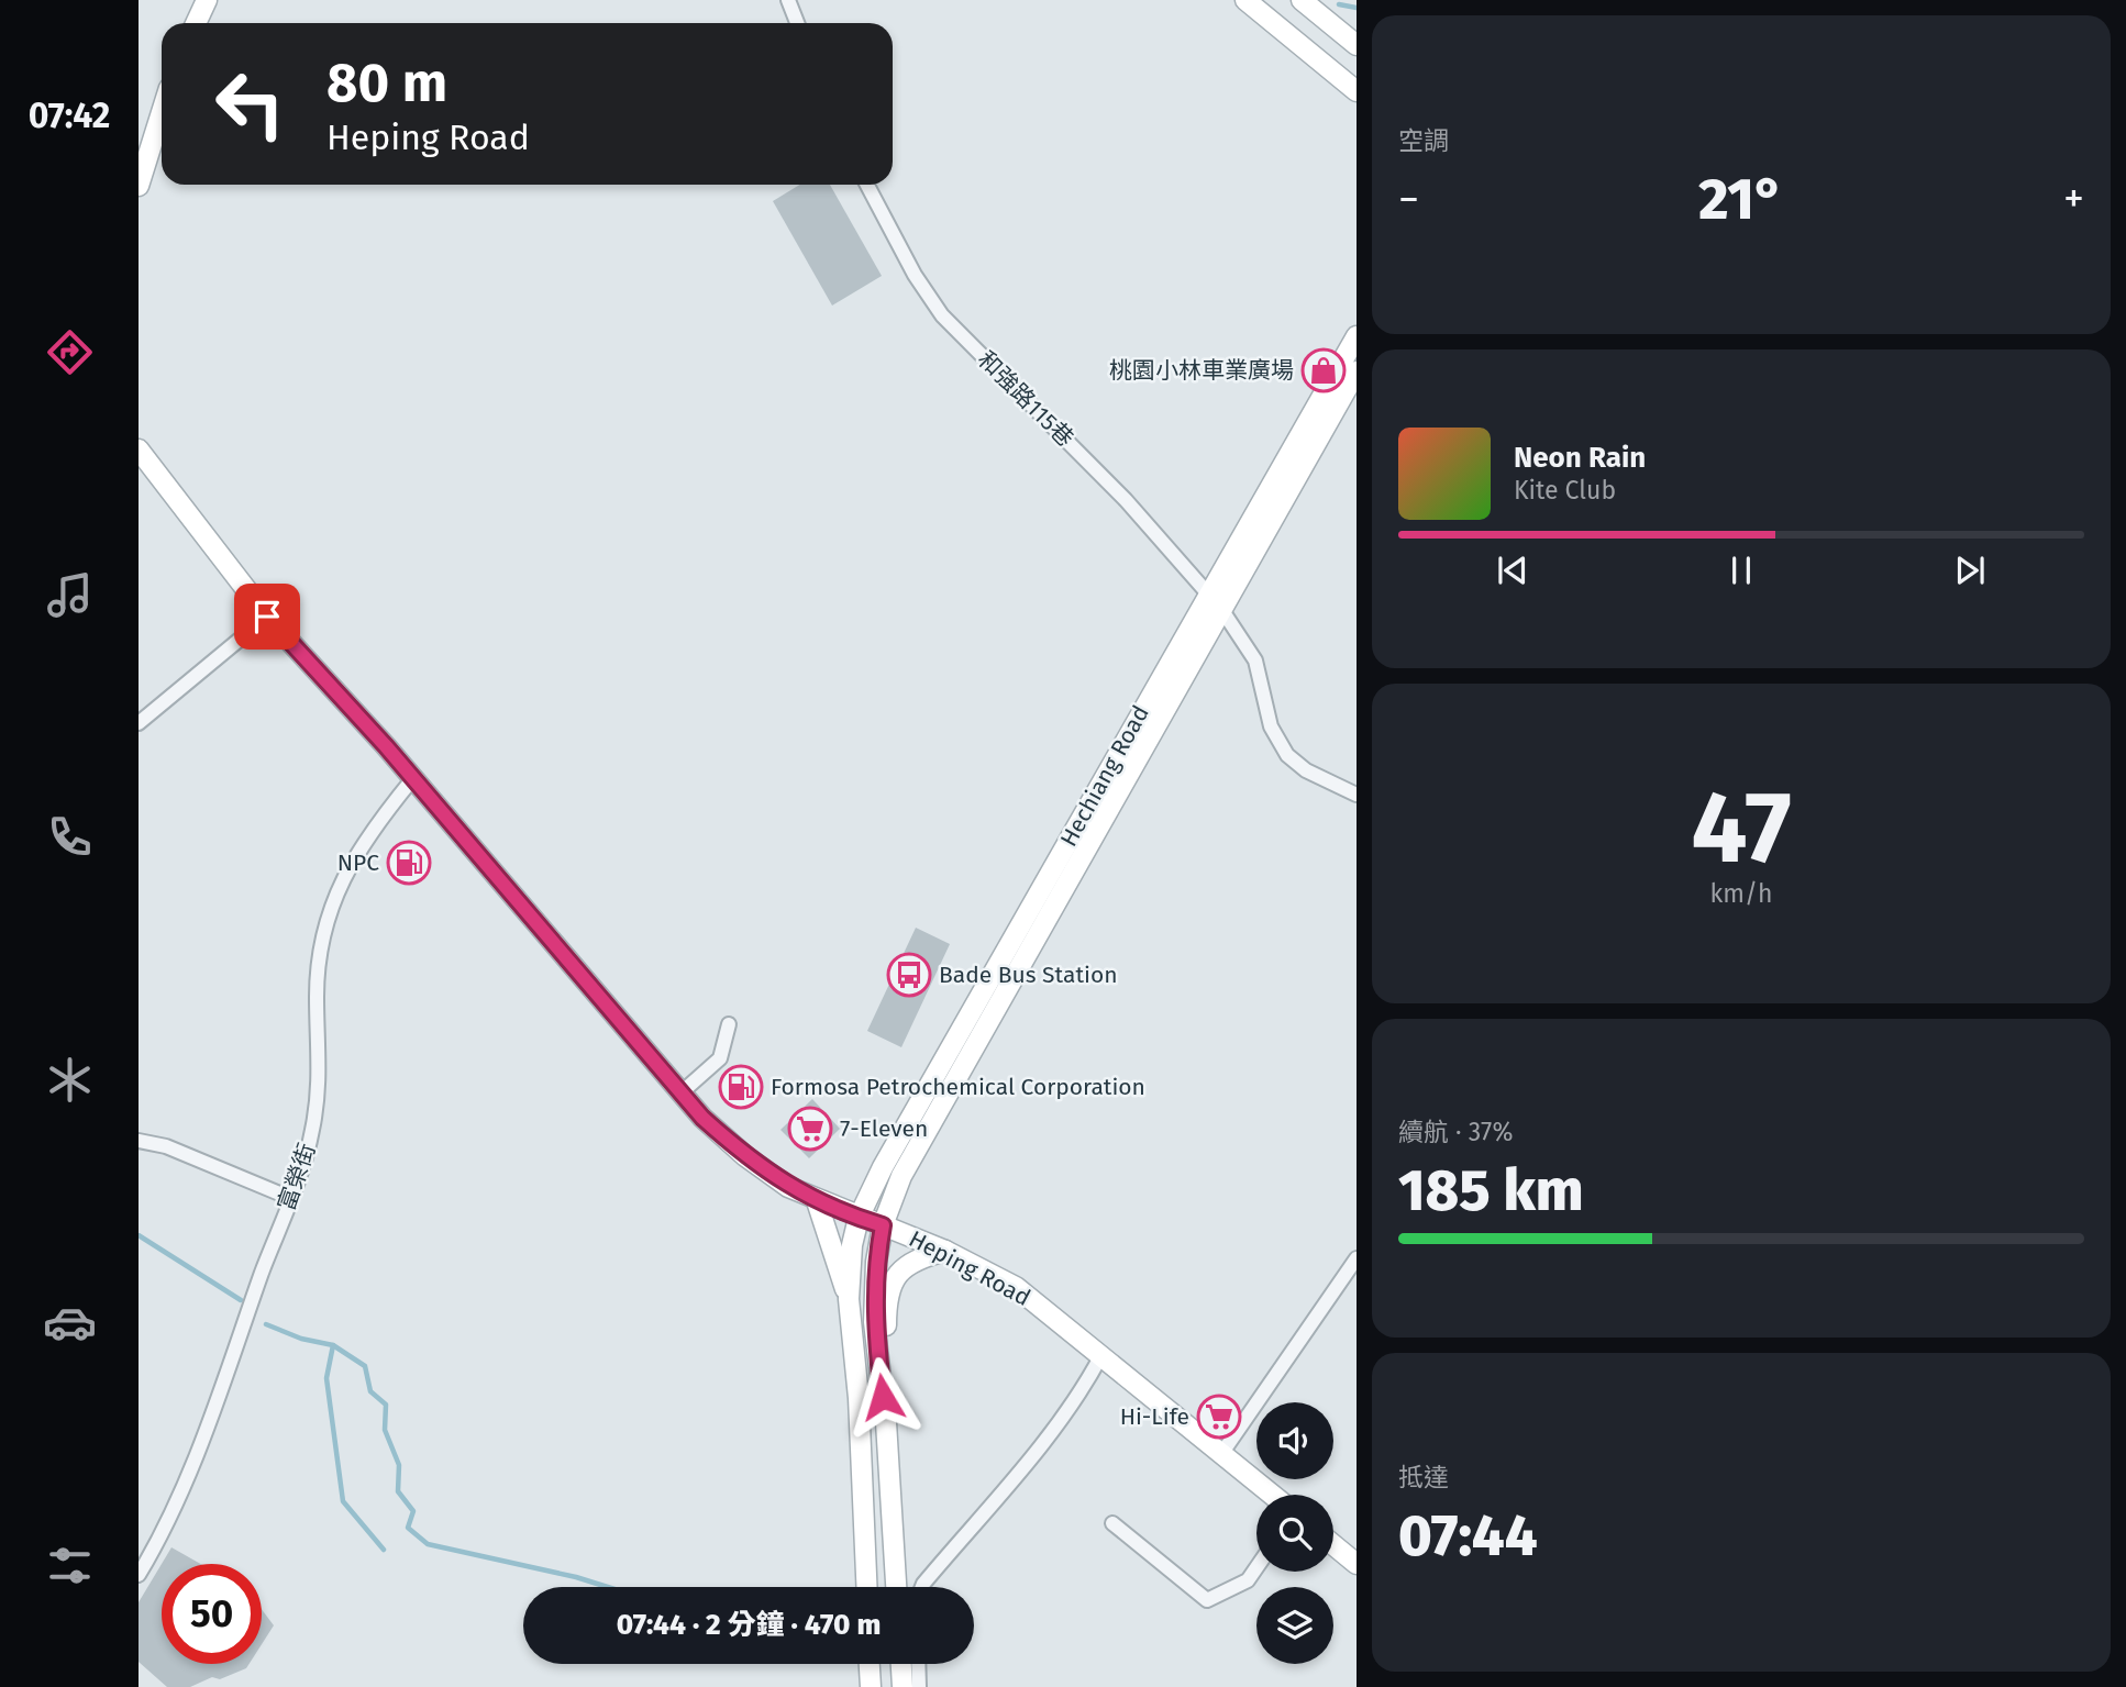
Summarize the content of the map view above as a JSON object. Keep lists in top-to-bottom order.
{
  "streets": {
    "street": [
      "和強路115巷",
      "Hechiang Road",
      "富榮街",
      "Heping Road"
    ]
  },
  "crossings": [
    ["和強路115巷", "Hechiang Road"],
    ["Hechiang Road", "Heping Road"],
    ["富榮街", "Heping Road"]
  ],
  "places": {
    "shop": ["桃園小林車業廣場"],
    "fuel station": ["NPC", "Formosa Petrochemical Corporation"],
    "bus stop": ["Bade Bus Station"],
    "supermarket": ["7-Eleven", "Hi-Life"]
  },
  "page": {
    "tabs": "07:42",
    "tile": [
      "空調",
      ["47", "km/h"],
      ["續航 · 37%", "185 km"],
      ["抵達", "07:44"]
    ],
    "turn": ["80 m", "Heping Road"],
    "heat": ["−", "21°", "+"],
    "song": ["Neon Rain", "Kite Club"],
    "limit": "50",
    "trip": "07:44 · 2 分鐘 · 470 m"
  }
}
